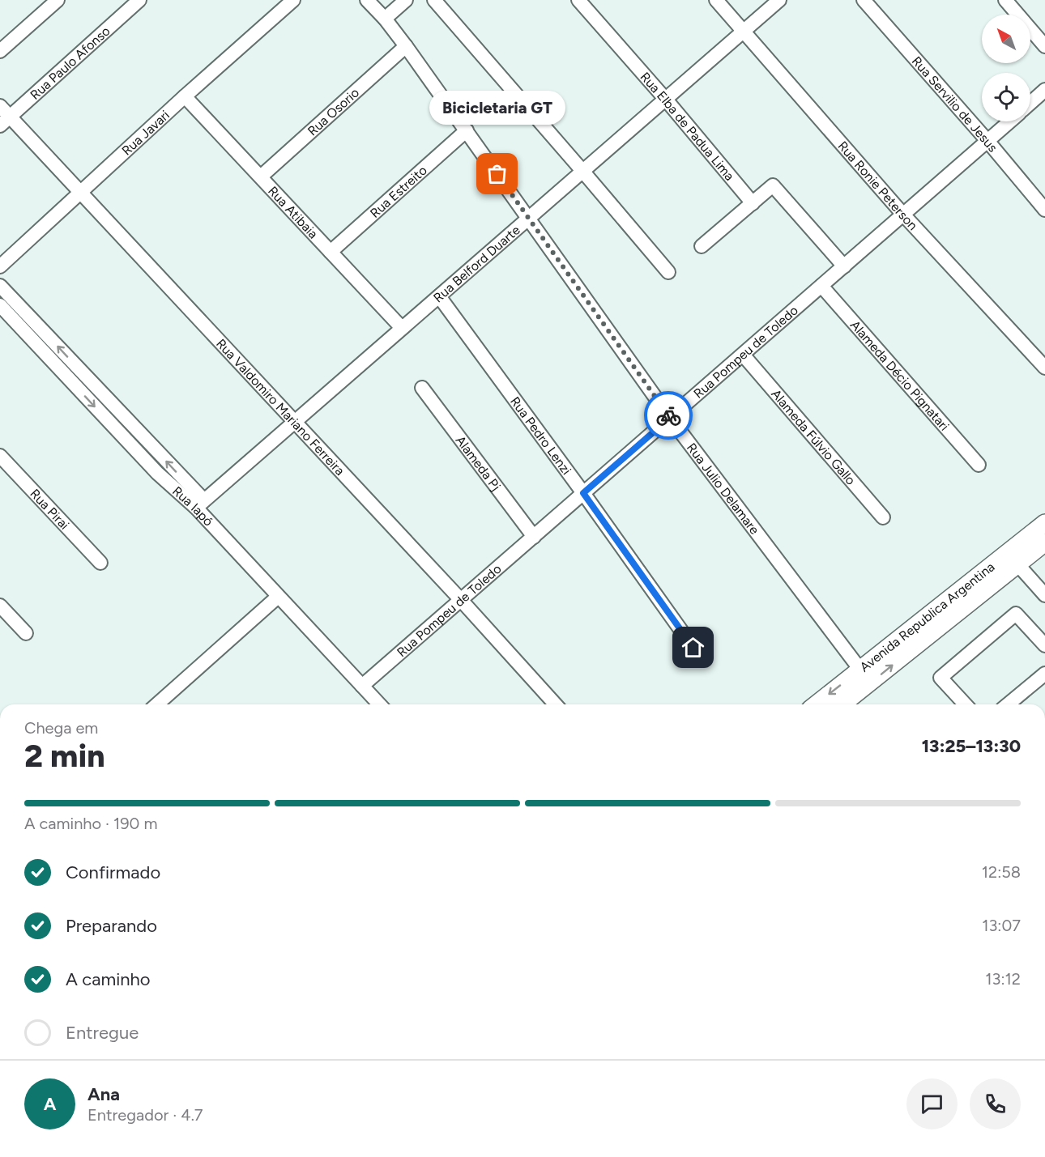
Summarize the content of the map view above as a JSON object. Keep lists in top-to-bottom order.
{
  "streets": {
    "main road": ["Avenida Republica Argentina"],
    "street": [
      "Rua Paulo Afonso",
      "Rua Servilio de Jesus",
      "Rua Osorio",
      "Rua Elba de Padua Lima",
      "Rua Javari",
      "Rua Ronie Peterson",
      "Rua Estreito",
      "Rua Atibaia",
      "Rua Belford Duarte",
      "Rua Pompeu de Toledo",
      "Alameda Décio Pignatari",
      "Rua Valdomiro Mariano Ferreira",
      "Rua Pedro Lenzi",
      "Alameda Fúlvio Gallo",
      "Alameda Pj",
      "Rua Julio Delamare",
      "Rua Iapó",
      "Rua Pirai"
    ]
  },
  "crossings": [
    ["Rua Paulo Afonso", "Rua Valdomiro Mariano Ferreira"],
    ["Rua Servilio de Jesus", "Rua Pompeu de Toledo"],
    ["Rua Osorio", "Rua Atibaia"],
    ["Rua Osorio", "Rua Julio Delamare"],
    ["Rua Elba de Padua Lima", "Rua Belford Duarte"],
    ["Rua Javari", "Rua Atibaia"],
    ["Rua Javari", "Rua Valdomiro Mariano Ferreira"],
    ["Rua Ronie Peterson", "Rua Belford Duarte"],
    ["Rua Ronie Peterson", "Rua Pompeu de Toledo"],
    ["Rua Estreito", "Rua Atibaia"],
    ["Rua Estreito", "Rua Julio Delamare"],
    ["Rua Atibaia", "Rua Belford Duarte"],
    ["Rua Belford Duarte", "Rua Valdomiro Mariano Ferreira"],
    ["Rua Belford Duarte", "Rua Pedro Lenzi"],
    ["Rua Belford Duarte", "Rua Julio Delamare"],
    ["Rua Belford Duarte", "Rua Iapó"],
    ["Rua Pompeu de Toledo", "Alameda Décio Pignatari"],
    ["Rua Pompeu de Toledo", "Rua Valdomiro Mariano Ferreira"],
    ["Rua Pompeu de Toledo", "Rua Pedro Lenzi"],
    ["Rua Pompeu de Toledo", "Alameda Fúlvio Gallo"],
    ["Rua Pompeu de Toledo", "Alameda Pj"],
    ["Rua Pompeu de Toledo", "Rua Julio Delamare"],
    ["Rua Pompeu de Toledo", "Rua Iapó"],
    ["Rua Julio Delamare", "Avenida Republica Argentina"]
  ],
  "places": ["Bicicletaria GT"],
  "north": "top left",
  "page": {
    "bubble": "Bicicletaria GT",
    "heading": ["2 min", "Chega em", "13:25–13:30"],
    "panel": ["Ana", "Entregador · 4.7"],
    "bar": "A caminho · 190 m",
    "list": [
      ["Confirmado", "12:58"],
      ["Preparando", "13:07"],
      ["A caminho", "13:12"],
      "Entregue"
    ],
    "round": "A"
  }
}
